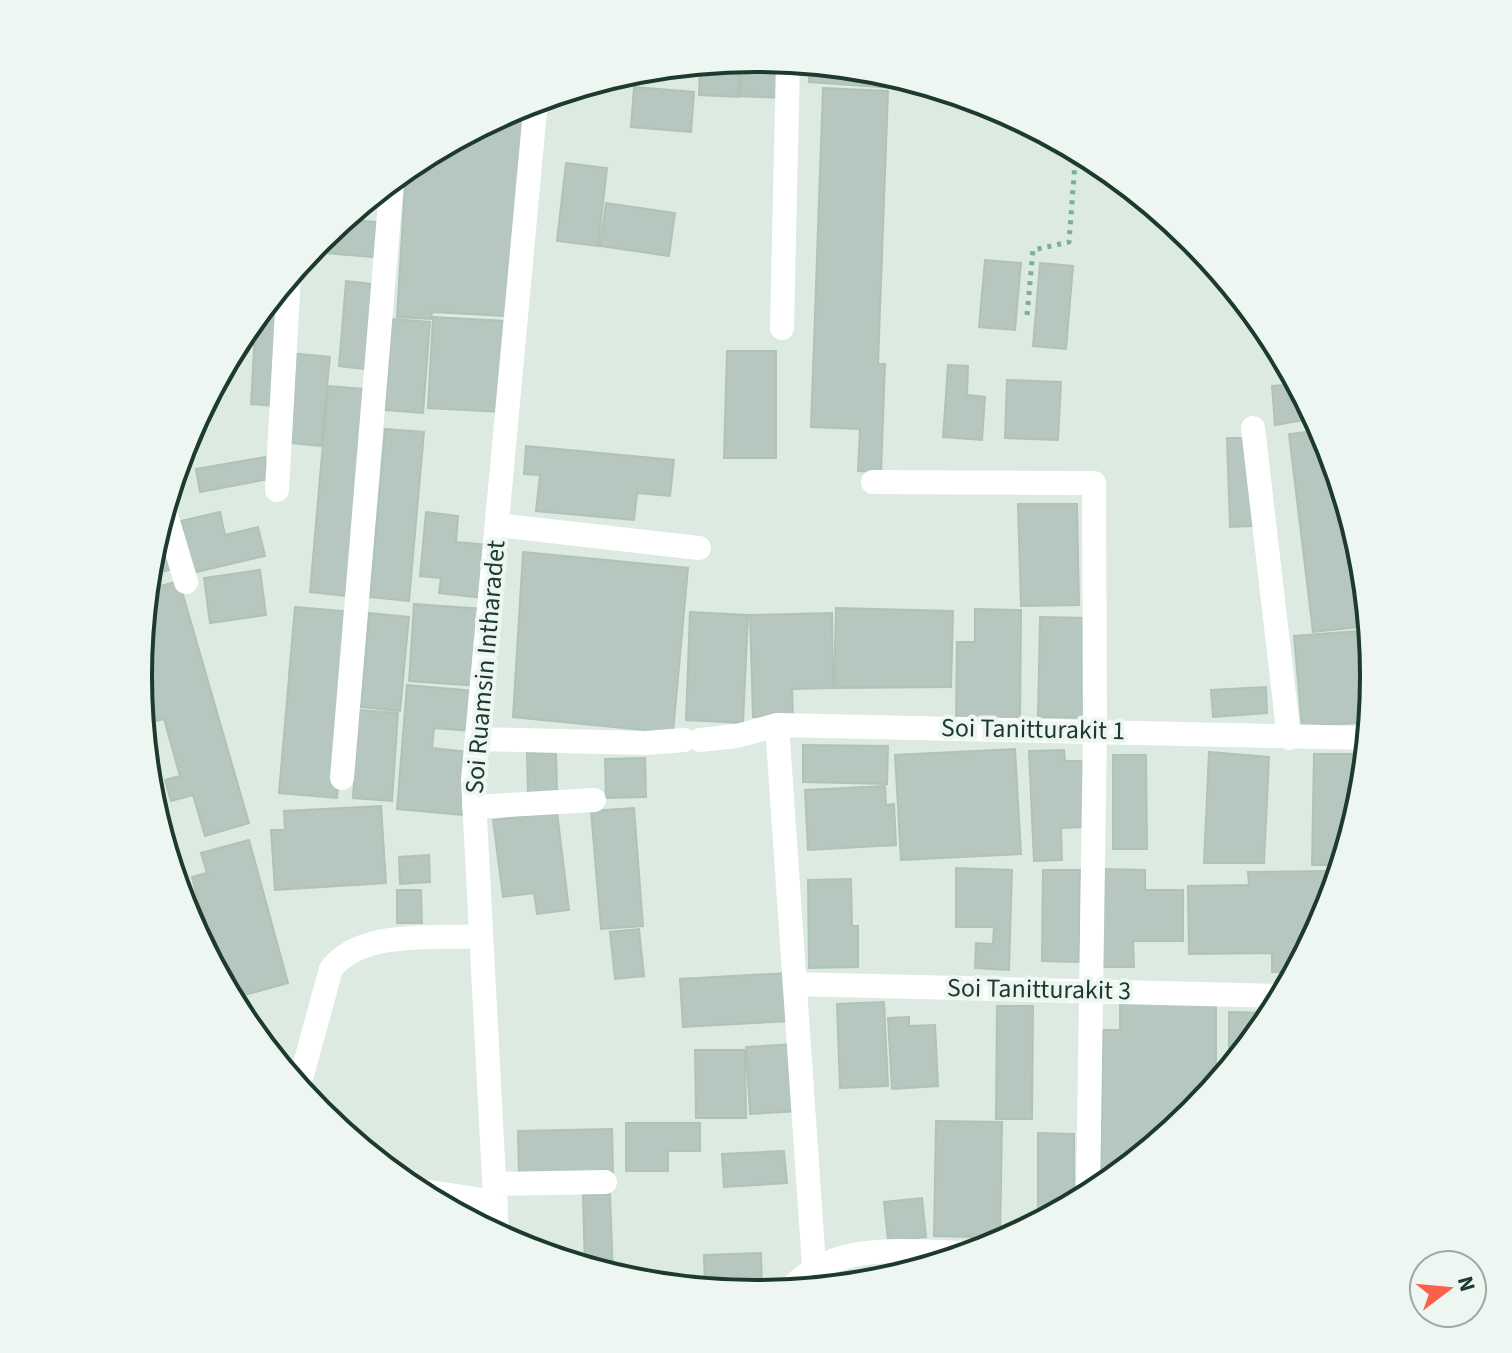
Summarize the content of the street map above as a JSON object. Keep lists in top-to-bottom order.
{
  "streets": {
    "street": ["Soi Ruamsin Intharadet", "Soi Tanitturakit 1", "Soi Tanitturakit 3"]
  },
  "crossings": [
    ["Soi Ruamsin Intharadet", "Soi Tanitturakit 1"]
  ],
  "north": "right"
}
